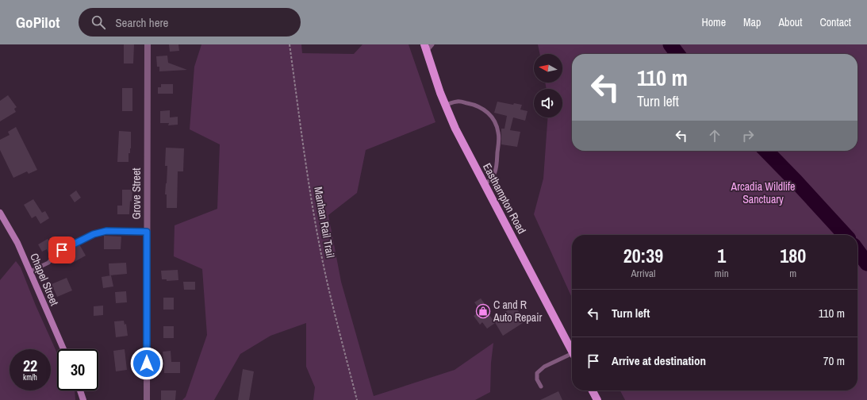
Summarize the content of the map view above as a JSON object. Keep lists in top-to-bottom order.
{
  "streets": {
    "main road": ["Easthampton Road", "Chapel Street"],
    "street": ["Grove Street"],
    "path": ["Manhan Rail Trail"]
  },
  "parks": ["Arcadia Wildlife Sanctuary"],
  "places": {
    "shop": ["C and R Auto Repair"]
  },
  "north": "left",
  "page": {
    "header": "GoPilot",
    "search": "Search here",
    "nav": [
      "Home",
      "Map",
      "About",
      "Contact"
    ],
    "turn": ["110 m", "Turn left"],
    "eta": [
      "20:39",
      "Arrival",
      "1",
      "min",
      "180",
      "m"
    ],
    "list": [
      {
        "name": "Turn left",
        "value": "110 m"
      },
      {
        "name": "Arrive at destination",
        "value": "70 m"
      }
    ],
    "speed": "22 km/h",
    "limit": "30"
  }
}
